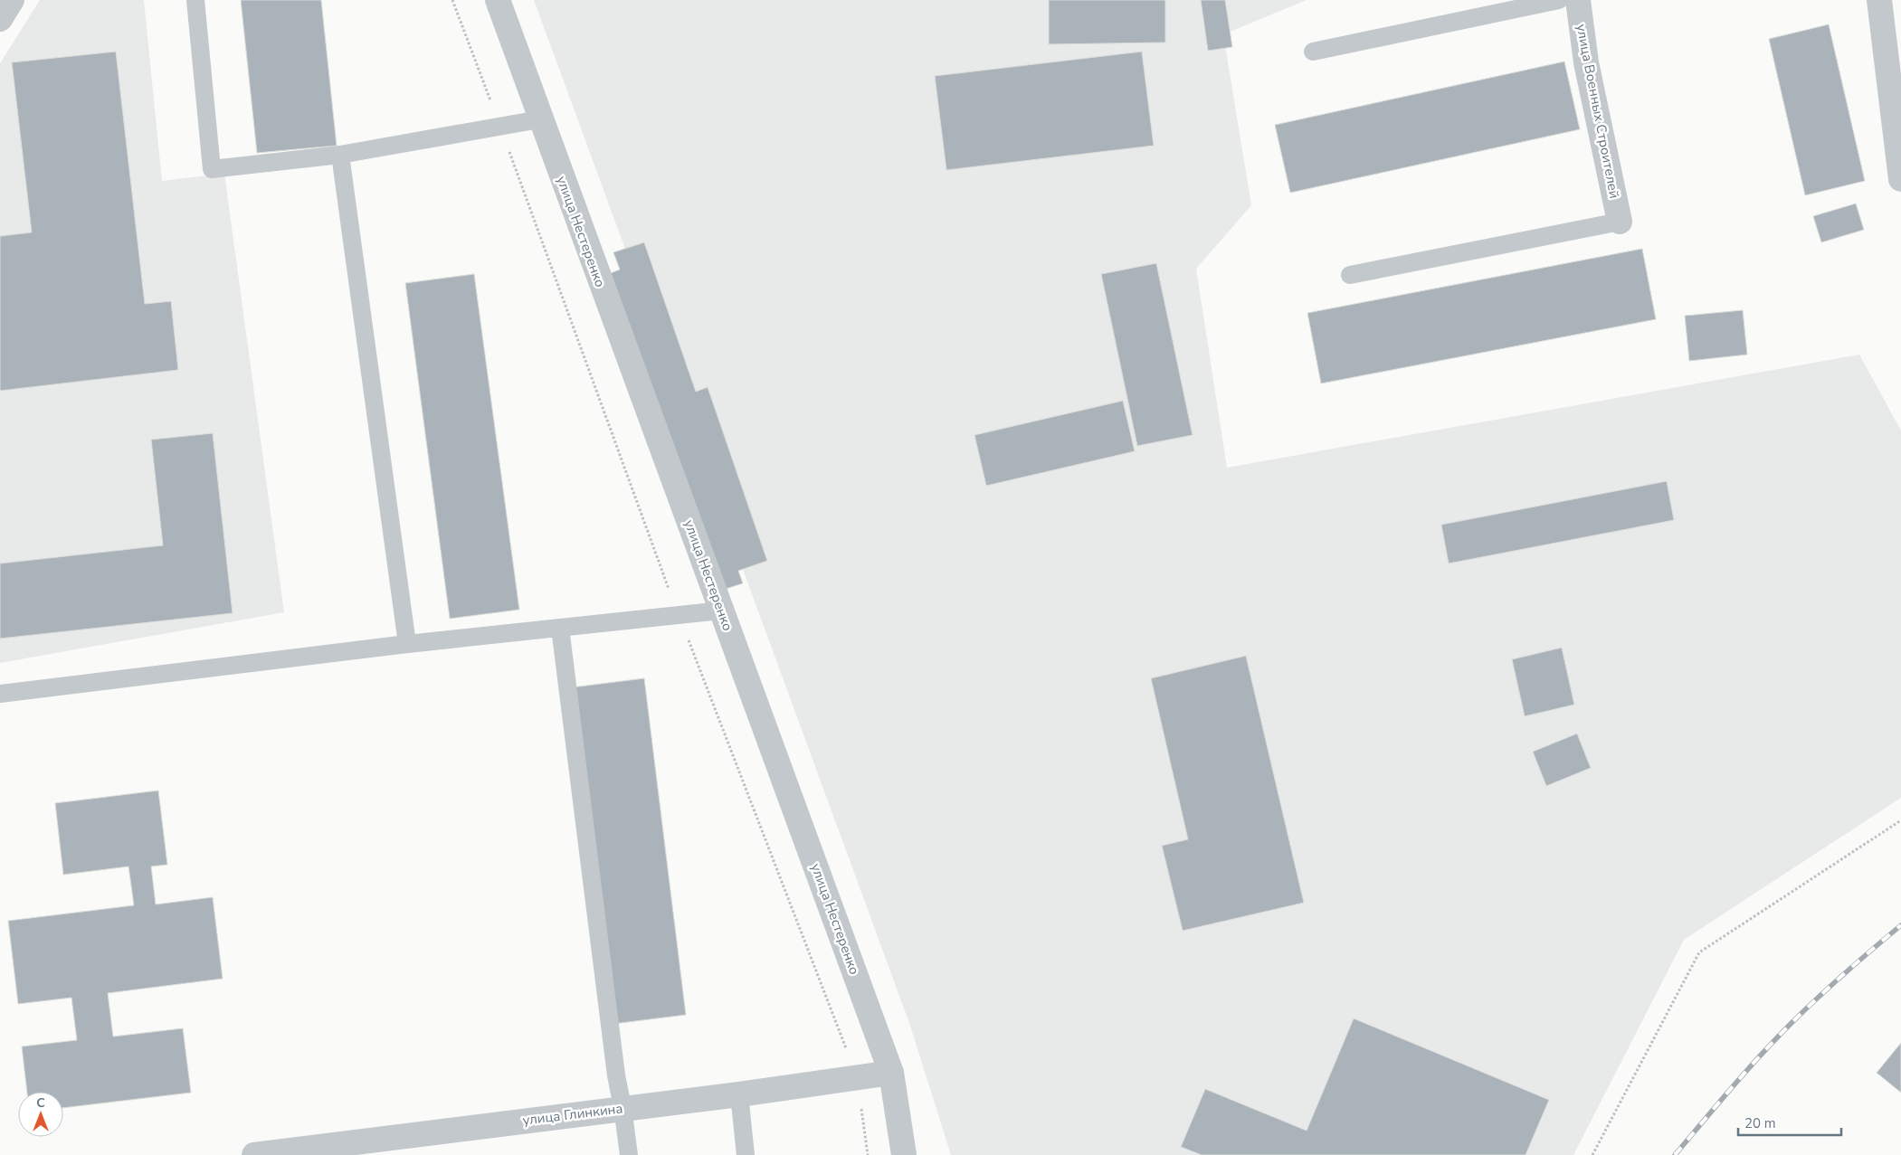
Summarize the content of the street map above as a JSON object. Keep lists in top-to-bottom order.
{
  "streets": {
    "street": ["улица Военных Строителей", "улица Нестеренко", "улица Глинкина"]
  },
  "crossings": [
    ["улица Нестеренко", "улица Глинкина"]
  ],
  "scale_bar": "20 m",
  "north": "top"
}
